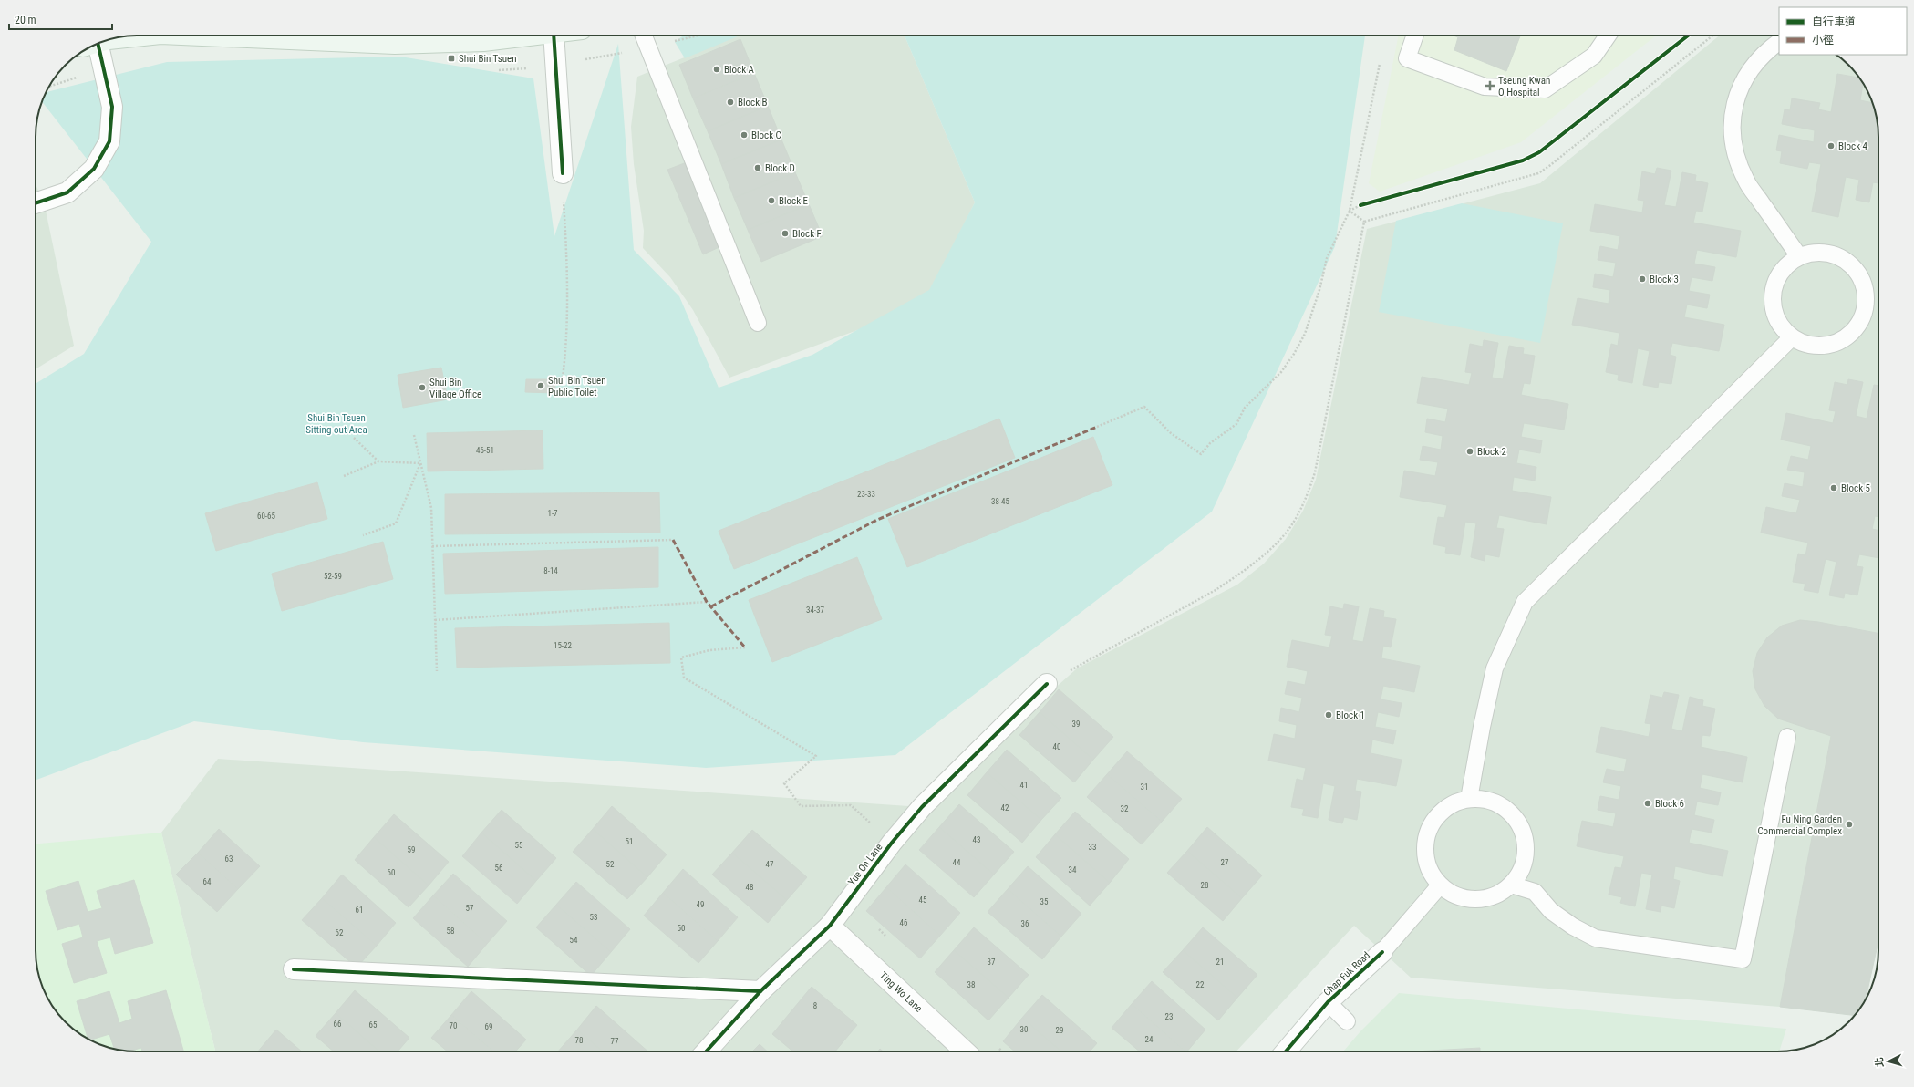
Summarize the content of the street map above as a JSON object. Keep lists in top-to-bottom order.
{
  "streets": {
    "street": ["Yue On Lane", "Chap Fuk Road", "Ting Wo Lane"]
  },
  "crossings": [
    ["Yue On Lane", "Ting Wo Lane"]
  ],
  "parks": ["Shui Bin Tsuen Sitting-out Area"],
  "places": {
    "transit": ["Shui Bin Tsuen"],
    "other": [
      "Block A",
      "Block B",
      "Block C",
      "Block 4",
      "Block D",
      "Block E",
      "Block F",
      "Block 3",
      "Shui Bin Tsuen Public Toilet",
      "Shui Bin Village Office",
      "Block 2",
      "Block 5",
      "Block 1",
      "Block 6",
      "Fu Ning Garden Commercial Complex"
    ],
    "health": ["Tseung Kwan O Hospital"]
  },
  "house_numbers": [
    "46-51",
    "23-33",
    "38-45",
    "1-7",
    "60-65",
    "8-14",
    "52-59",
    "34-37",
    "15-22",
    "39",
    "40",
    "41",
    "31",
    "42",
    "32",
    "43",
    "51",
    "55",
    "33",
    "59",
    "63",
    "44",
    "27",
    "52",
    "47",
    "56",
    "34",
    "60",
    "64",
    "28",
    "48",
    "45",
    "35",
    "49",
    "57",
    "61",
    "53",
    "46",
    "36",
    "50",
    "58",
    "62",
    "54",
    "37",
    "21",
    "38",
    "22",
    "8",
    "23",
    "66",
    "65",
    "70",
    "69",
    "30",
    "29",
    "24",
    "78",
    "77"
  ],
  "legend": ["自行車道", "小徑"],
  "scale_bar": "20 m",
  "north": "left"
}
